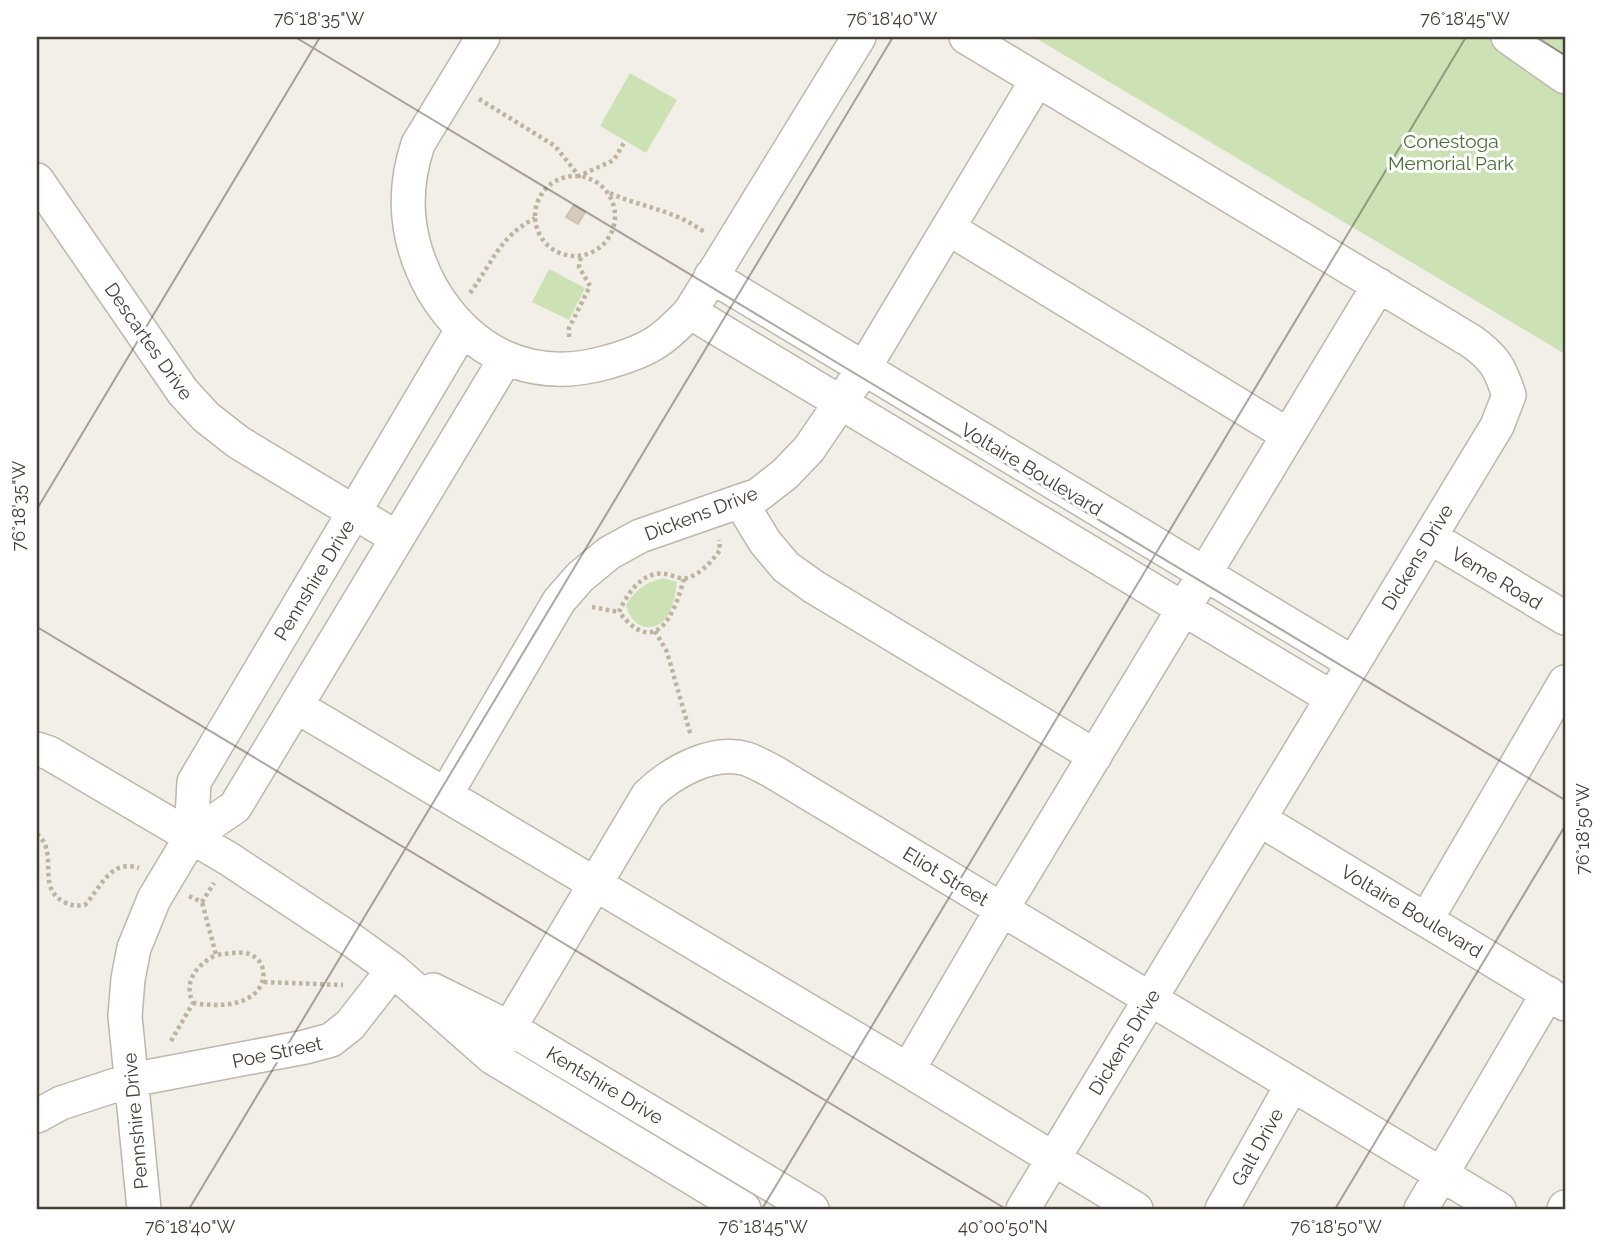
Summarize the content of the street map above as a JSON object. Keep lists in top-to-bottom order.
{
  "streets": {
    "street": [
      "Descartes Drive",
      "Voltaire Boulevard",
      "Dickens Drive",
      "Veme Road",
      "Pennshire Drive",
      "Eliot Street",
      "Poe Street",
      "Kentshire Drive",
      "Galt Drive"
    ]
  },
  "crossings": [
    ["Descartes Drive", "Pennshire Drive"],
    ["Voltaire Boulevard", "Dickens Drive"],
    ["Dickens Drive", "Veme Road"],
    ["Dickens Drive", "Eliot Street"],
    ["Pennshire Drive", "Poe Street"],
    ["Pennshire Drive", "Kentshire Drive"],
    ["Eliot Street", "Kentshire Drive"],
    ["Eliot Street", "Galt Drive"],
    ["Poe Street", "Kentshire Drive"]
  ],
  "parks": ["Conestoga Memorial Park"],
  "coordinates": [
    "76°18'35\"W",
    "76°18'40\"W",
    "76°18'45\"W",
    "76°18'50\"W",
    "40°00'50\"N"
  ]
}
